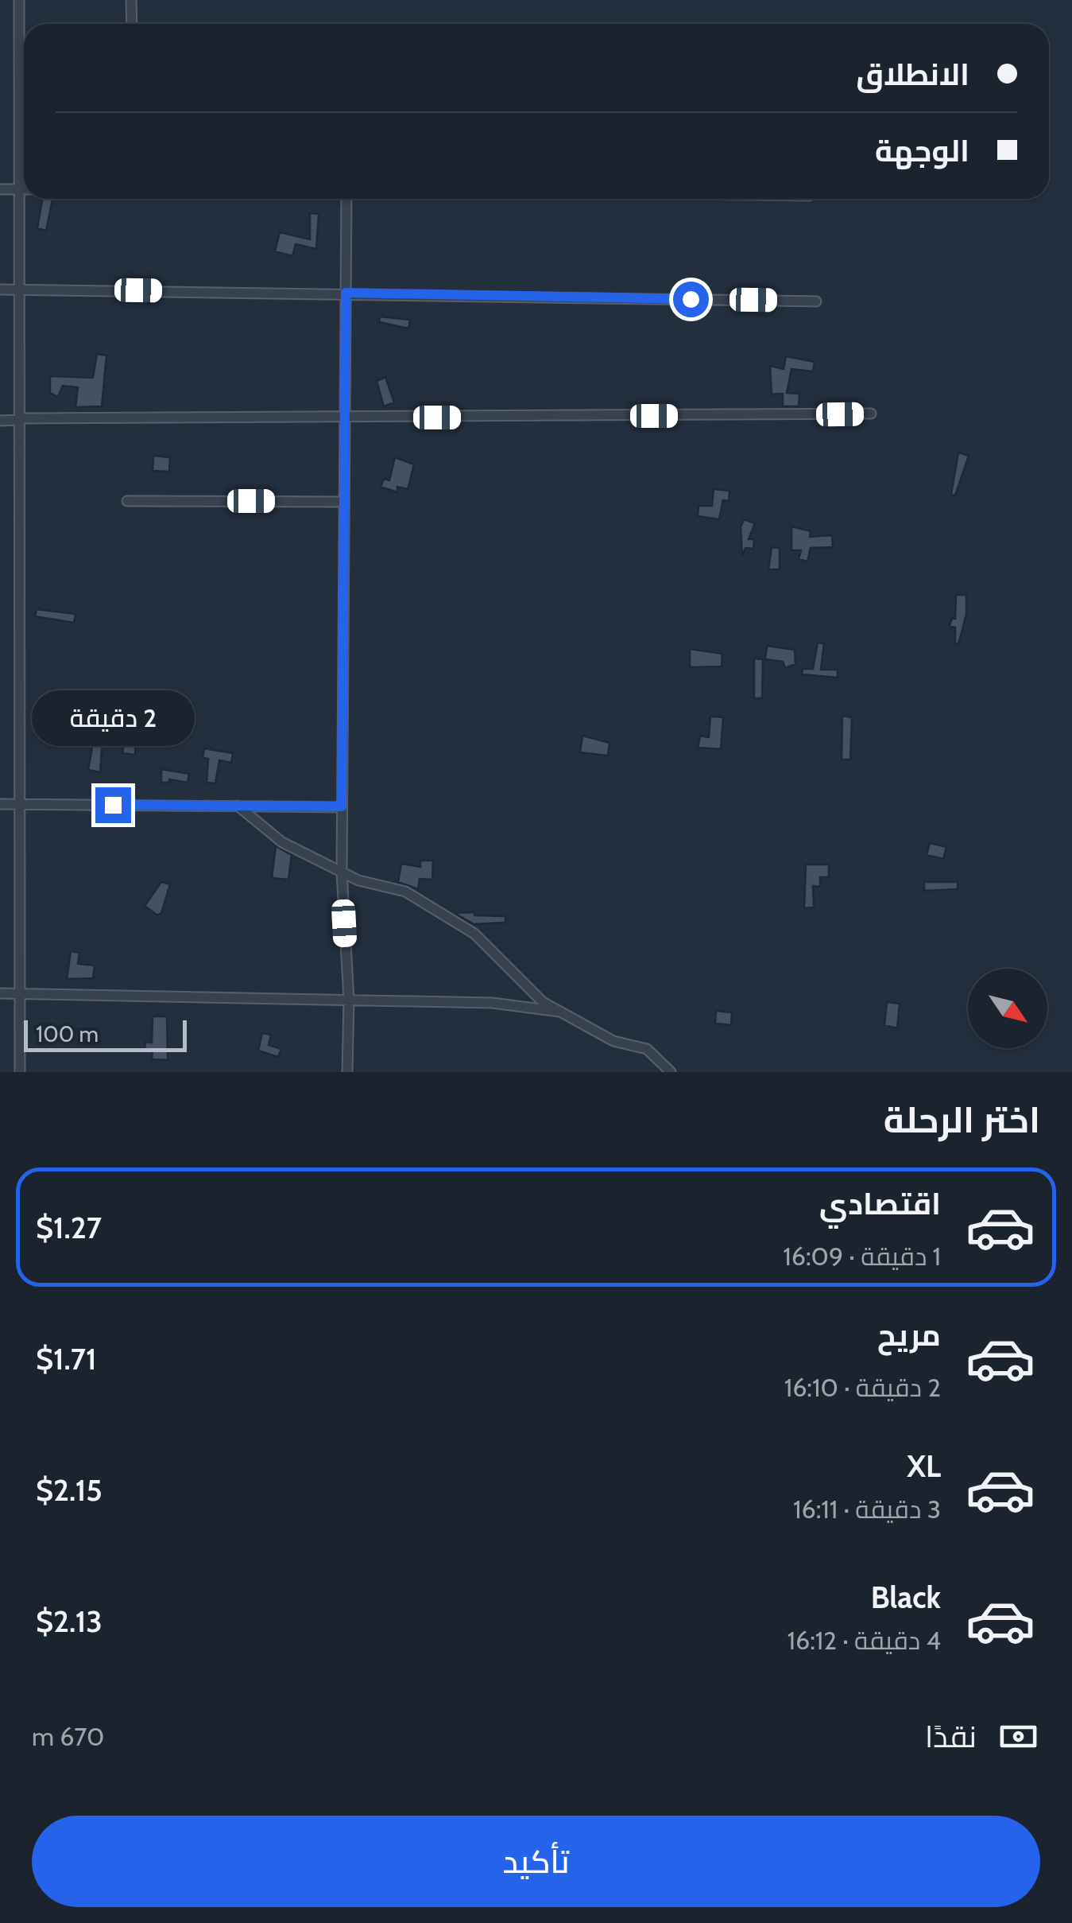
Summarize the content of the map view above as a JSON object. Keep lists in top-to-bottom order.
{
  "scale_bar": "100 m",
  "north": "bottom right",
  "page": {
    "banner": ["الانطلاق", "الوجهة"],
    "bubble": "2 دقيقة",
    "scale": "100 m",
    "heading": "اختر الرحلة",
    "list": [
      {
        "name": "اقتصادي",
        "note": "1 دقيقة · 16:09",
        "value": "$1.27"
      },
      {
        "name": "مريح",
        "note": "2 دقيقة · 16:10",
        "value": "$1.71"
      },
      {
        "name": "XL",
        "note": "3 دقيقة · 16:11",
        "value": "$2.15"
      },
      {
        "name": "Black",
        "note": "4 دقيقة · 16:12",
        "value": "$2.13"
      }
    ],
    "pay": ["نقدًا", "670 m"],
    "buttons": "تأكيد"
  }
}
